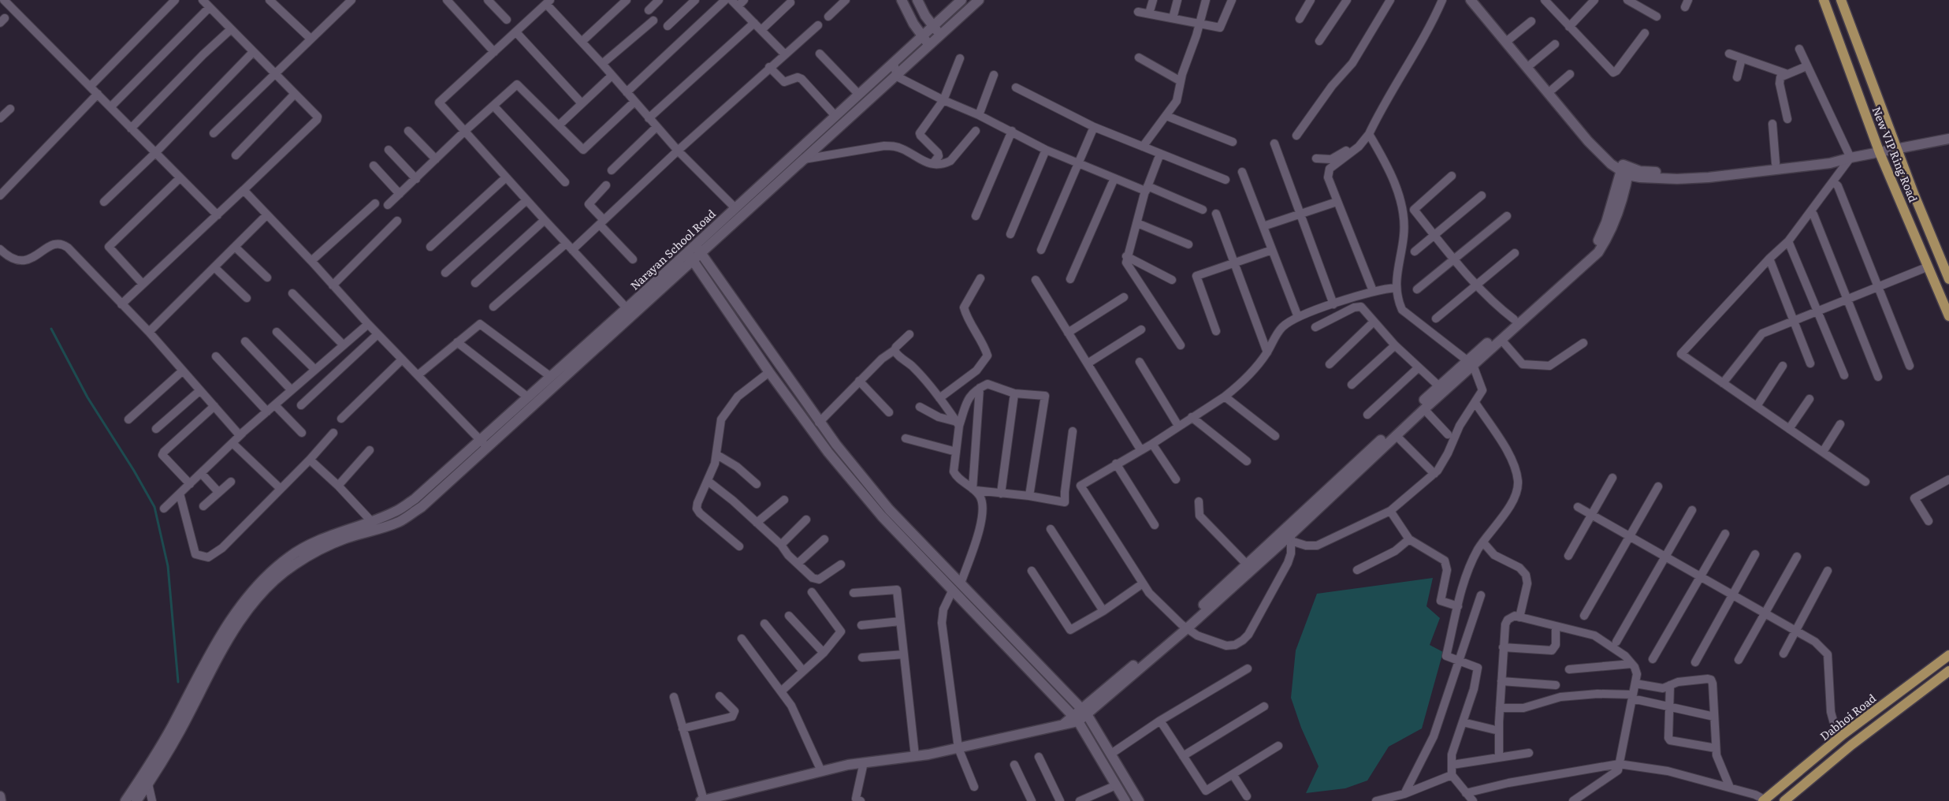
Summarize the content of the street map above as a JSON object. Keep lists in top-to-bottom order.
{
  "streets": {
    "main road": ["New VIP Ring Road", "Dabhoi Road"],
    "street": ["Narayan School Road"]
  }
}
